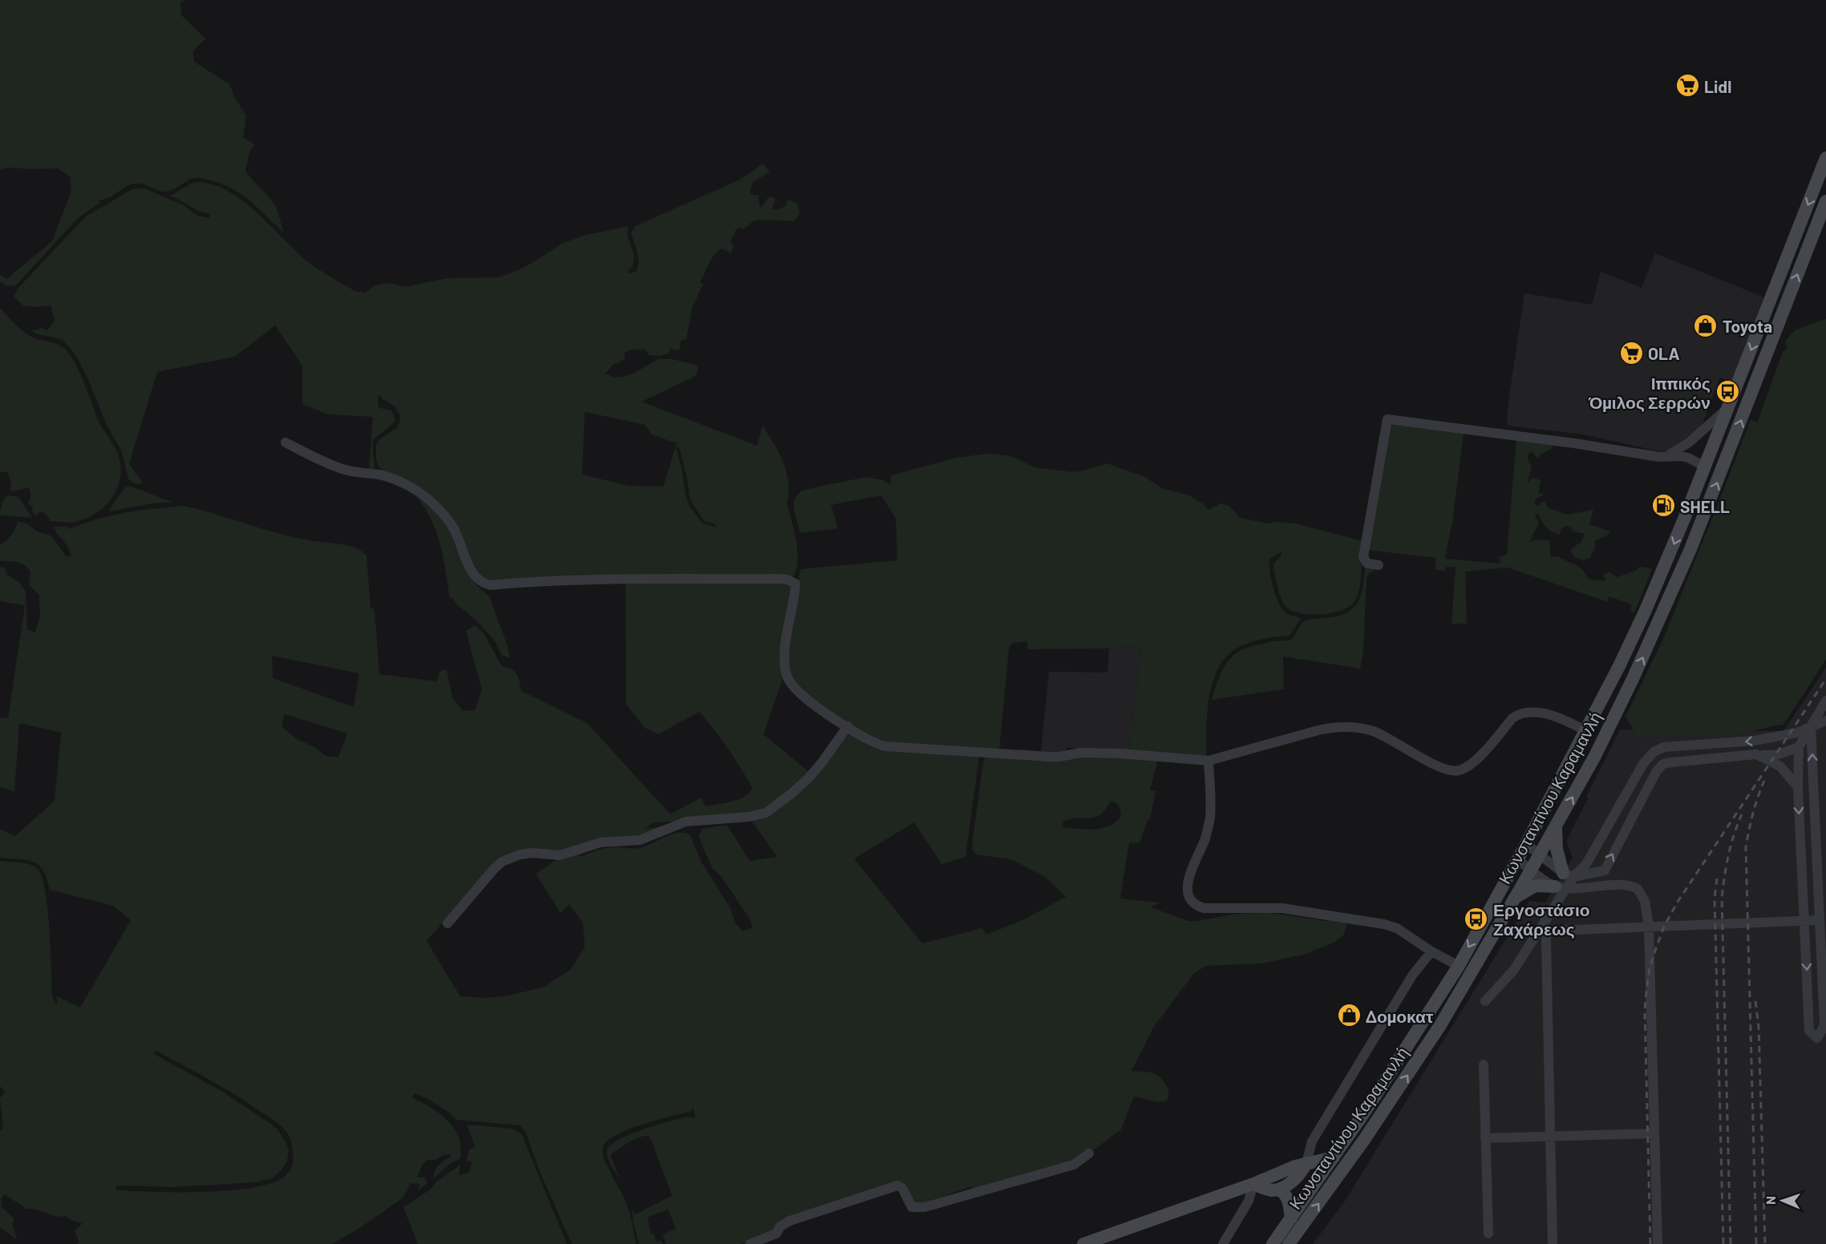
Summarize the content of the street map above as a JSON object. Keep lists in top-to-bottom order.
{
  "streets": {
    "main road": ["Κωνσταντίνου Καραμανλή"]
  },
  "places": {
    "supermarket": ["Lidl", "OLA"],
    "shop": ["Toyota", "Δομοκατ"],
    "bus stop": ["Ιππικός Όμιλος Σερρών", "Εργοστάσιο Ζαχάρεως"],
    "fuel station": ["SHELL"]
  },
  "north": "left"
}
